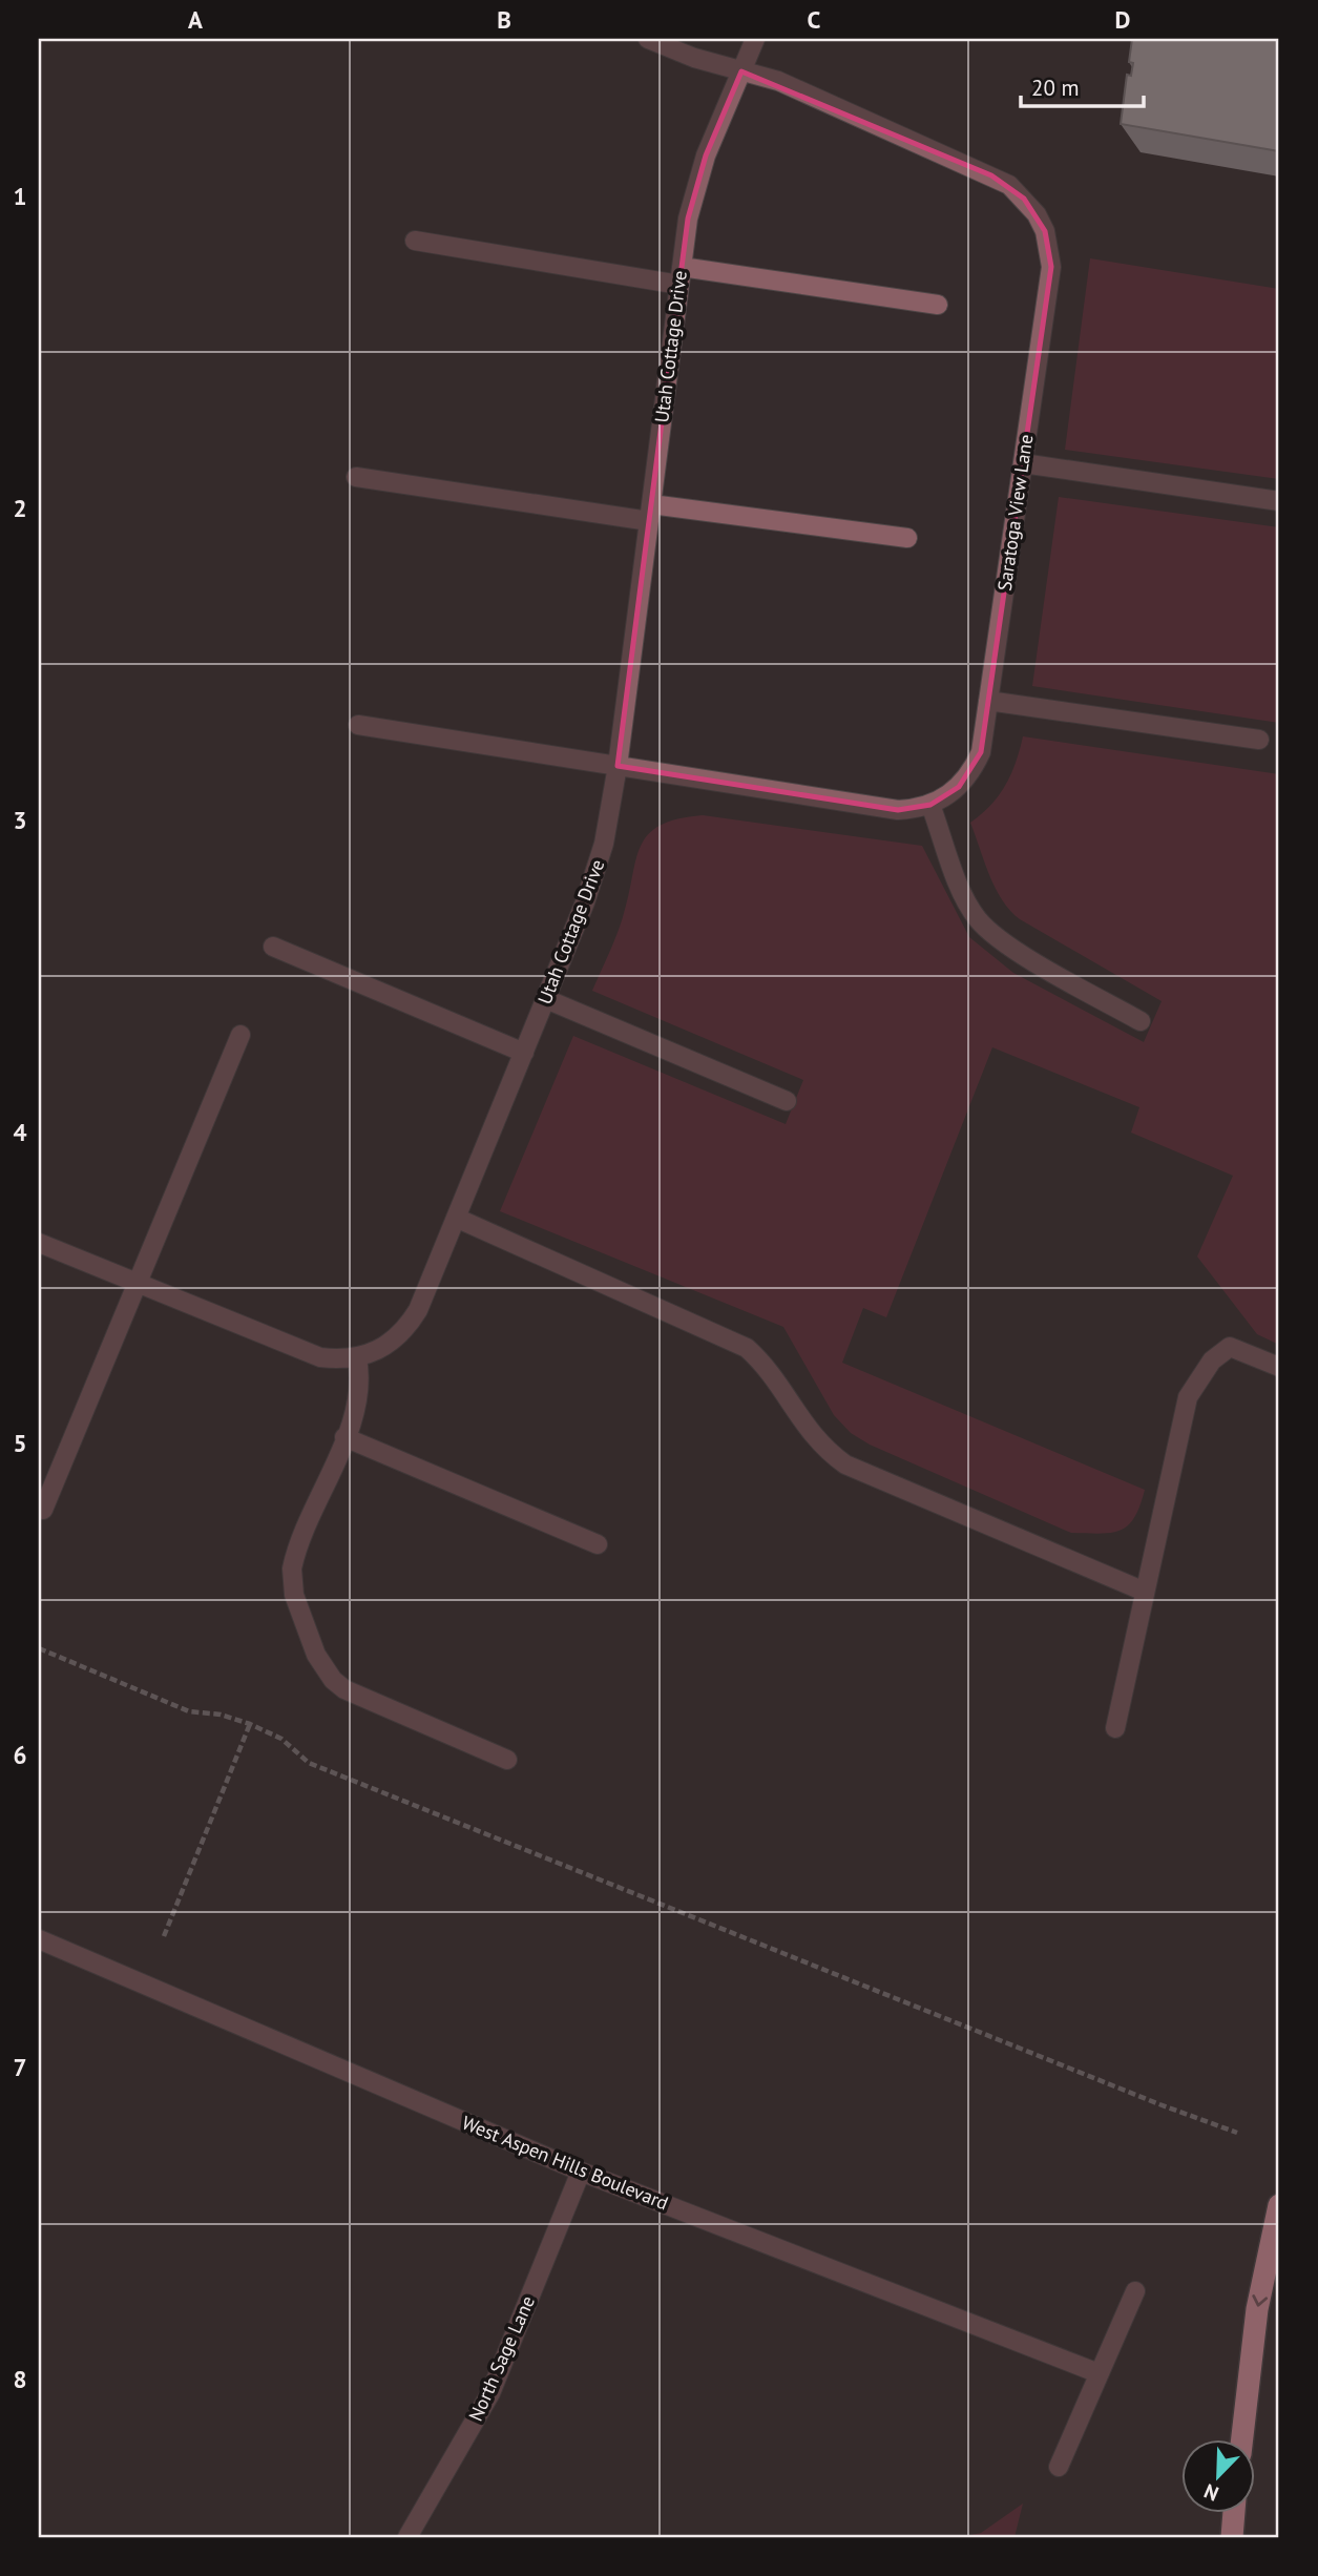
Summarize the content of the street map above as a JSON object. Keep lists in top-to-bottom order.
{
  "streets": {
    "street": [
      "Utah Cottage Drive",
      "Saratoga View Lane",
      "West Aspen Hills Boulevard",
      "North Sage Lane"
    ]
  },
  "crossings": [
    ["Utah Cottage Drive", "Saratoga View Lane"],
    ["West Aspen Hills Boulevard", "North Sage Lane"]
  ],
  "scale_bar": "20 m",
  "north": "bottom left",
  "grid": {
    "columns": [
      "A",
      "B",
      "C",
      "D"
    ],
    "rows": [
      "1",
      "2",
      "3",
      "4",
      "5",
      "6",
      "7",
      "8"
    ]
  }
}
